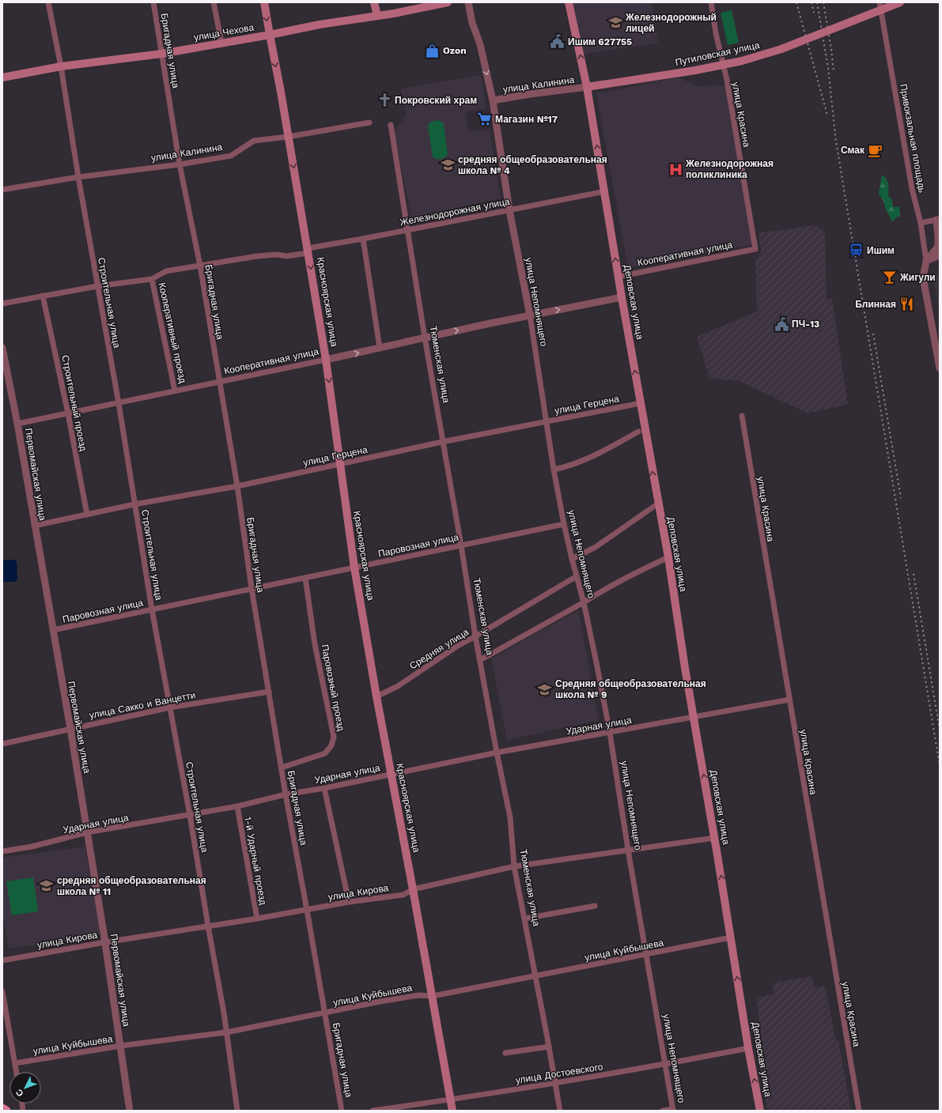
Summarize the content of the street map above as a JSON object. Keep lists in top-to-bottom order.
{
  "streets": {
    "main road": [
      "улица Чехова",
      "Путиловская улица",
      "Красноярская улица",
      "Деповская улица"
    ],
    "street": [
      "Бригадная улица",
      "улица Калинина",
      "улица Красина",
      "Привокзальная площадь",
      "Железнодорожная улица",
      "Кооперативная улица",
      "улица Непомнящего",
      "Строительная улица",
      "Кооперативный проезд",
      "Тюменская улица",
      "Строительный проезд",
      "улица Герцена",
      "Первомайская улица",
      "Паровозная улица",
      "Средняя улица",
      "Паровозный проезд",
      "улица Сакко и Ванцетти",
      "Ударная улица",
      "1-й Ударный проезд",
      "улица Кирова",
      "улица Куйбышева",
      "улица Достоевского"
    ]
  },
  "crossings": [
    ["улица Чехова", "Бригадная улица"],
    ["улица Чехова", "Красноярская улица"],
    ["улица Чехова", "Строительная улица"],
    ["Бригадная улица", "улица Калинина"],
    ["Бригадная улица", "Железнодорожная улица"],
    ["Бригадная улица", "Кооперативная улица"],
    ["Бригадная улица", "улица Герцена"],
    ["Бригадная улица", "Паровозная улица"],
    ["Бригадная улица", "Паровозный проезд"],
    ["Бригадная улица", "улица Сакко и Ванцетти"],
    ["Бригадная улица", "Ударная улица"],
    ["Бригадная улица", "улица Кирова"],
    ["Бригадная улица", "улица Куйбышева"],
    ["Путиловская улица", "улица Калинина"],
    ["Путиловская улица", "Деповская улица"],
    ["улица Калинина", "Красноярская улица"],
    ["улица Калинина", "улица Непомнящего"],
    ["улица Калинина", "Деповская улица"],
    ["улица Калинина", "Строительная улица"],
    ["улица Красина", "Кооперативная улица"],
    ["улица Красина", "Ударная улица"],
    ["Железнодорожная улица", "Красноярская улица"],
    ["Железнодорожная улица", "улица Непомнящего"],
    ["Железнодорожная улица", "Деповская улица"],
    ["Железнодорожная улица", "Строительная улица"],
    ["Железнодорожная улица", "Кооперативный проезд"],
    ["Железнодорожная улица", "Тюменская улица"],
    ["Железнодорожная улица", "Строительный проезд"],
    ["Кооперативная улица", "Красноярская улица"],
    ["Кооперативная улица", "улица Непомнящего"],
    ["Кооперативная улица", "Деповская улица"],
    ["Кооперативная улица", "Строительная улица"],
    ["Кооперативная улица", "Кооперативный проезд"],
    ["Кооперативная улица", "Тюменская улица"],
    ["Кооперативная улица", "Строительный проезд"],
    ["Кооперативная улица", "Первомайская улица"],
    ["Красноярская улица", "улица Герцена"],
    ["Красноярская улица", "Паровозная улица"],
    ["Красноярская улица", "Средняя улица"],
    ["Красноярская улица", "Ударная улица"],
    ["Красноярская улица", "улица Кирова"],
    ["Красноярская улица", "улица Куйбышева"],
    ["Красноярская улица", "улица Достоевского"],
    ["улица Непомнящего", "улица Герцена"],
    ["улица Непомнящего", "Паровозная улица"],
    ["улица Непомнящего", "Средняя улица"],
    ["улица Непомнящего", "Ударная улица"],
    ["улица Непомнящего", "улица Кирова"],
    ["улица Непомнящего", "улица Куйбышева"],
    ["улица Непомнящего", "улица Достоевского"],
    ["Деповская улица", "улица Герцена"],
    ["Деповская улица", "Ударная улица"],
    ["Деповская улица", "улица Кирова"],
    ["Деповская улица", "улица Куйбышева"],
    ["Деповская улица", "улица Достоевского"],
    ["Строительная улица", "улица Герцена"],
    ["Строительная улица", "Паровозная улица"],
    ["Строительная улица", "улица Сакко и Ванцетти"],
    ["Строительная улица", "Ударная улица"],
    ["Строительная улица", "улица Кирова"],
    ["Строительная улица", "улица Куйбышева"],
    ["Тюменская улица", "улица Герцена"],
    ["Тюменская улица", "Паровозная улица"],
    ["Тюменская улица", "Средняя улица"],
    ["Тюменская улица", "Ударная улица"],
    ["Тюменская улица", "улица Кирова"],
    ["Тюменская улица", "улица Куйбышева"],
    ["Тюменская улица", "улица Достоевского"],
    ["Строительный проезд", "улица Герцена"],
    ["улица Герцена", "Первомайская улица"],
    ["Первомайская улица", "Паровозная улица"],
    ["Первомайская улица", "улица Сакко и Ванцетти"],
    ["Первомайская улица", "Ударная улица"],
    ["Первомайская улица", "улица Кирова"],
    ["Первомайская улица", "улица Куйбышева"],
    ["Паровозная улица", "Паровозный проезд"],
    ["Ударная улица", "1-й Ударный проезд"],
    ["1-й Ударный проезд", "улица Кирова"]
  ],
  "one_way": ["Красноярская улица", "Деповская улица"],
  "places": {
    "school or university": [
      "Железнодорожный лицей",
      "средняя общеобразовательная школа № 4",
      "Средняя общеобразовательная школа № 9",
      "средняя общеобразовательная школа № 11"
    ],
    "public building": ["Ишим 627755", "ПЧ-13"],
    "shop": ["Ozon"],
    "church": ["Покровский храм"],
    "supermarket": ["Магазин №17"],
    "cafe": ["Смак"],
    "hospital": ["Железнодорожная поликлиника"],
    "station": ["Ишим"],
    "bar": ["Жигули"],
    "restaurant": ["Блинная"]
  },
  "north": "bottom left"
}
